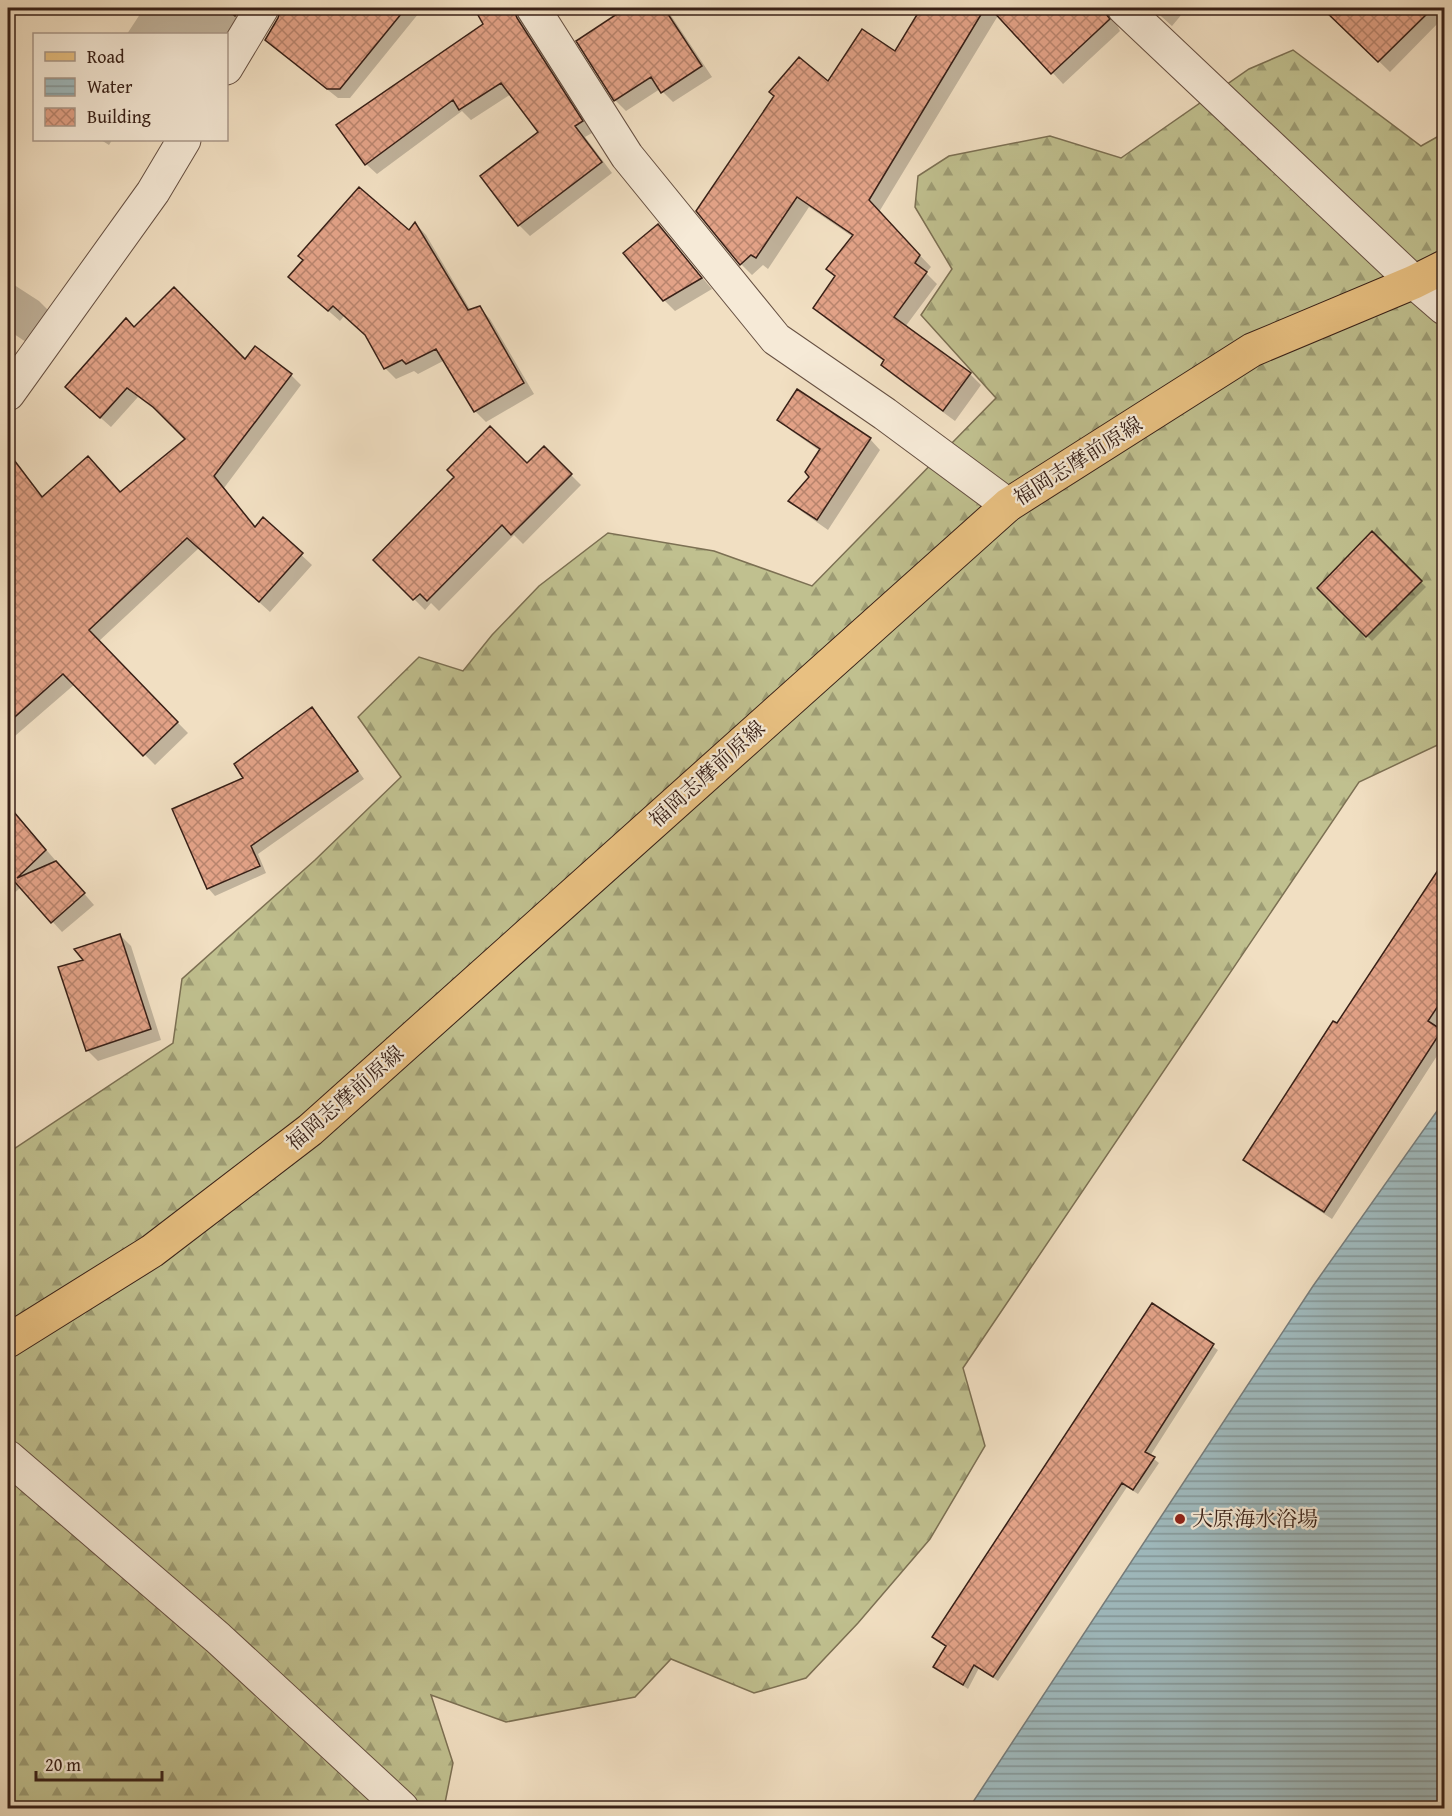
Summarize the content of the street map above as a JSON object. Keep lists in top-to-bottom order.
{
  "streets": {
    "main road": ["福岡志摩前原線"]
  },
  "places": ["大原海水浴場"],
  "legend": ["Road", "Water", "Building"],
  "scale_bar": "20 m"
}
